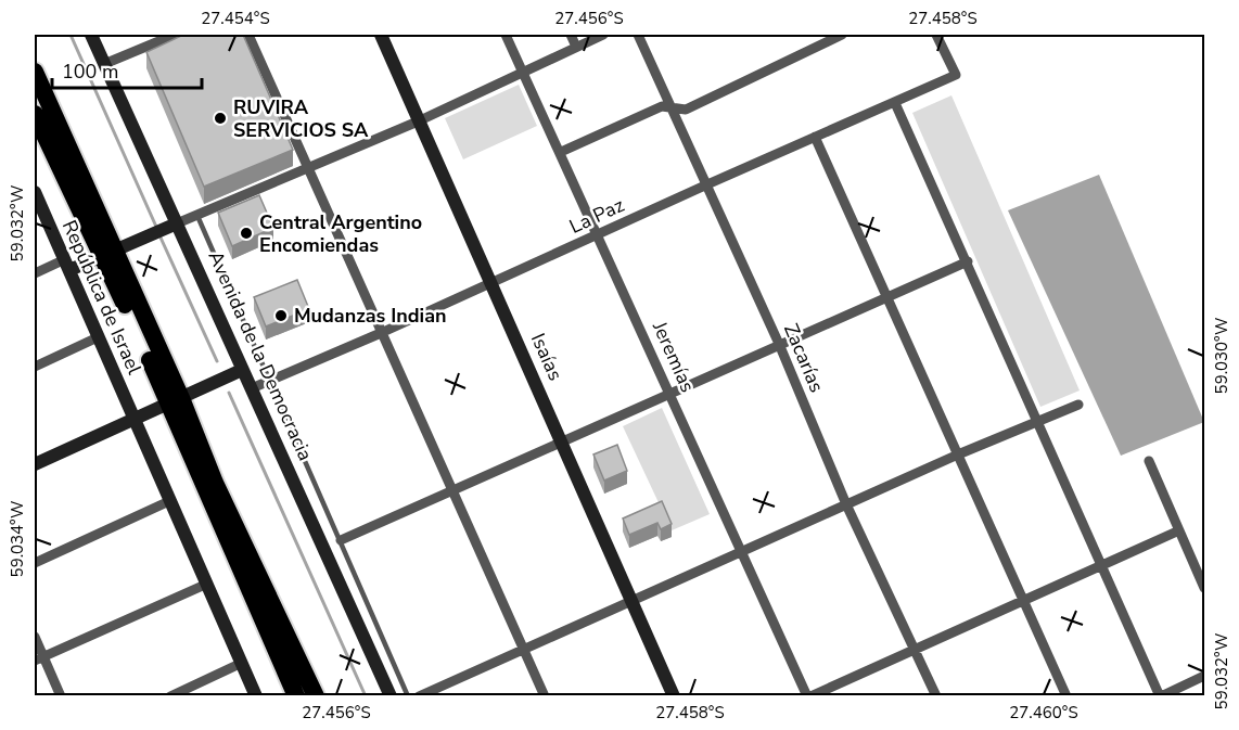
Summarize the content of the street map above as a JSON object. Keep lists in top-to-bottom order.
{
  "streets": {
    "street": [
      "La Paz",
      "República de Israel",
      "Avenida de la Democracia",
      "Isaías",
      "Jeremías",
      "Zacarías"
    ]
  },
  "crossings": [
    ["La Paz", "Avenida de la Democracia"],
    ["La Paz", "Isaías"],
    ["La Paz", "Jeremías"],
    ["La Paz", "Zacarías"]
  ],
  "places": ["RUVIRA SERVICIOS SA", "Central Argentino Encomiendas", "Mudanzas Indian"],
  "scale_bar": "100 m",
  "coordinates": [
    "27.454°S",
    "27.456°S",
    "27.458°S",
    "59.032°W",
    "59.030°W",
    "59.034°W",
    "27.460°S"
  ]
}
